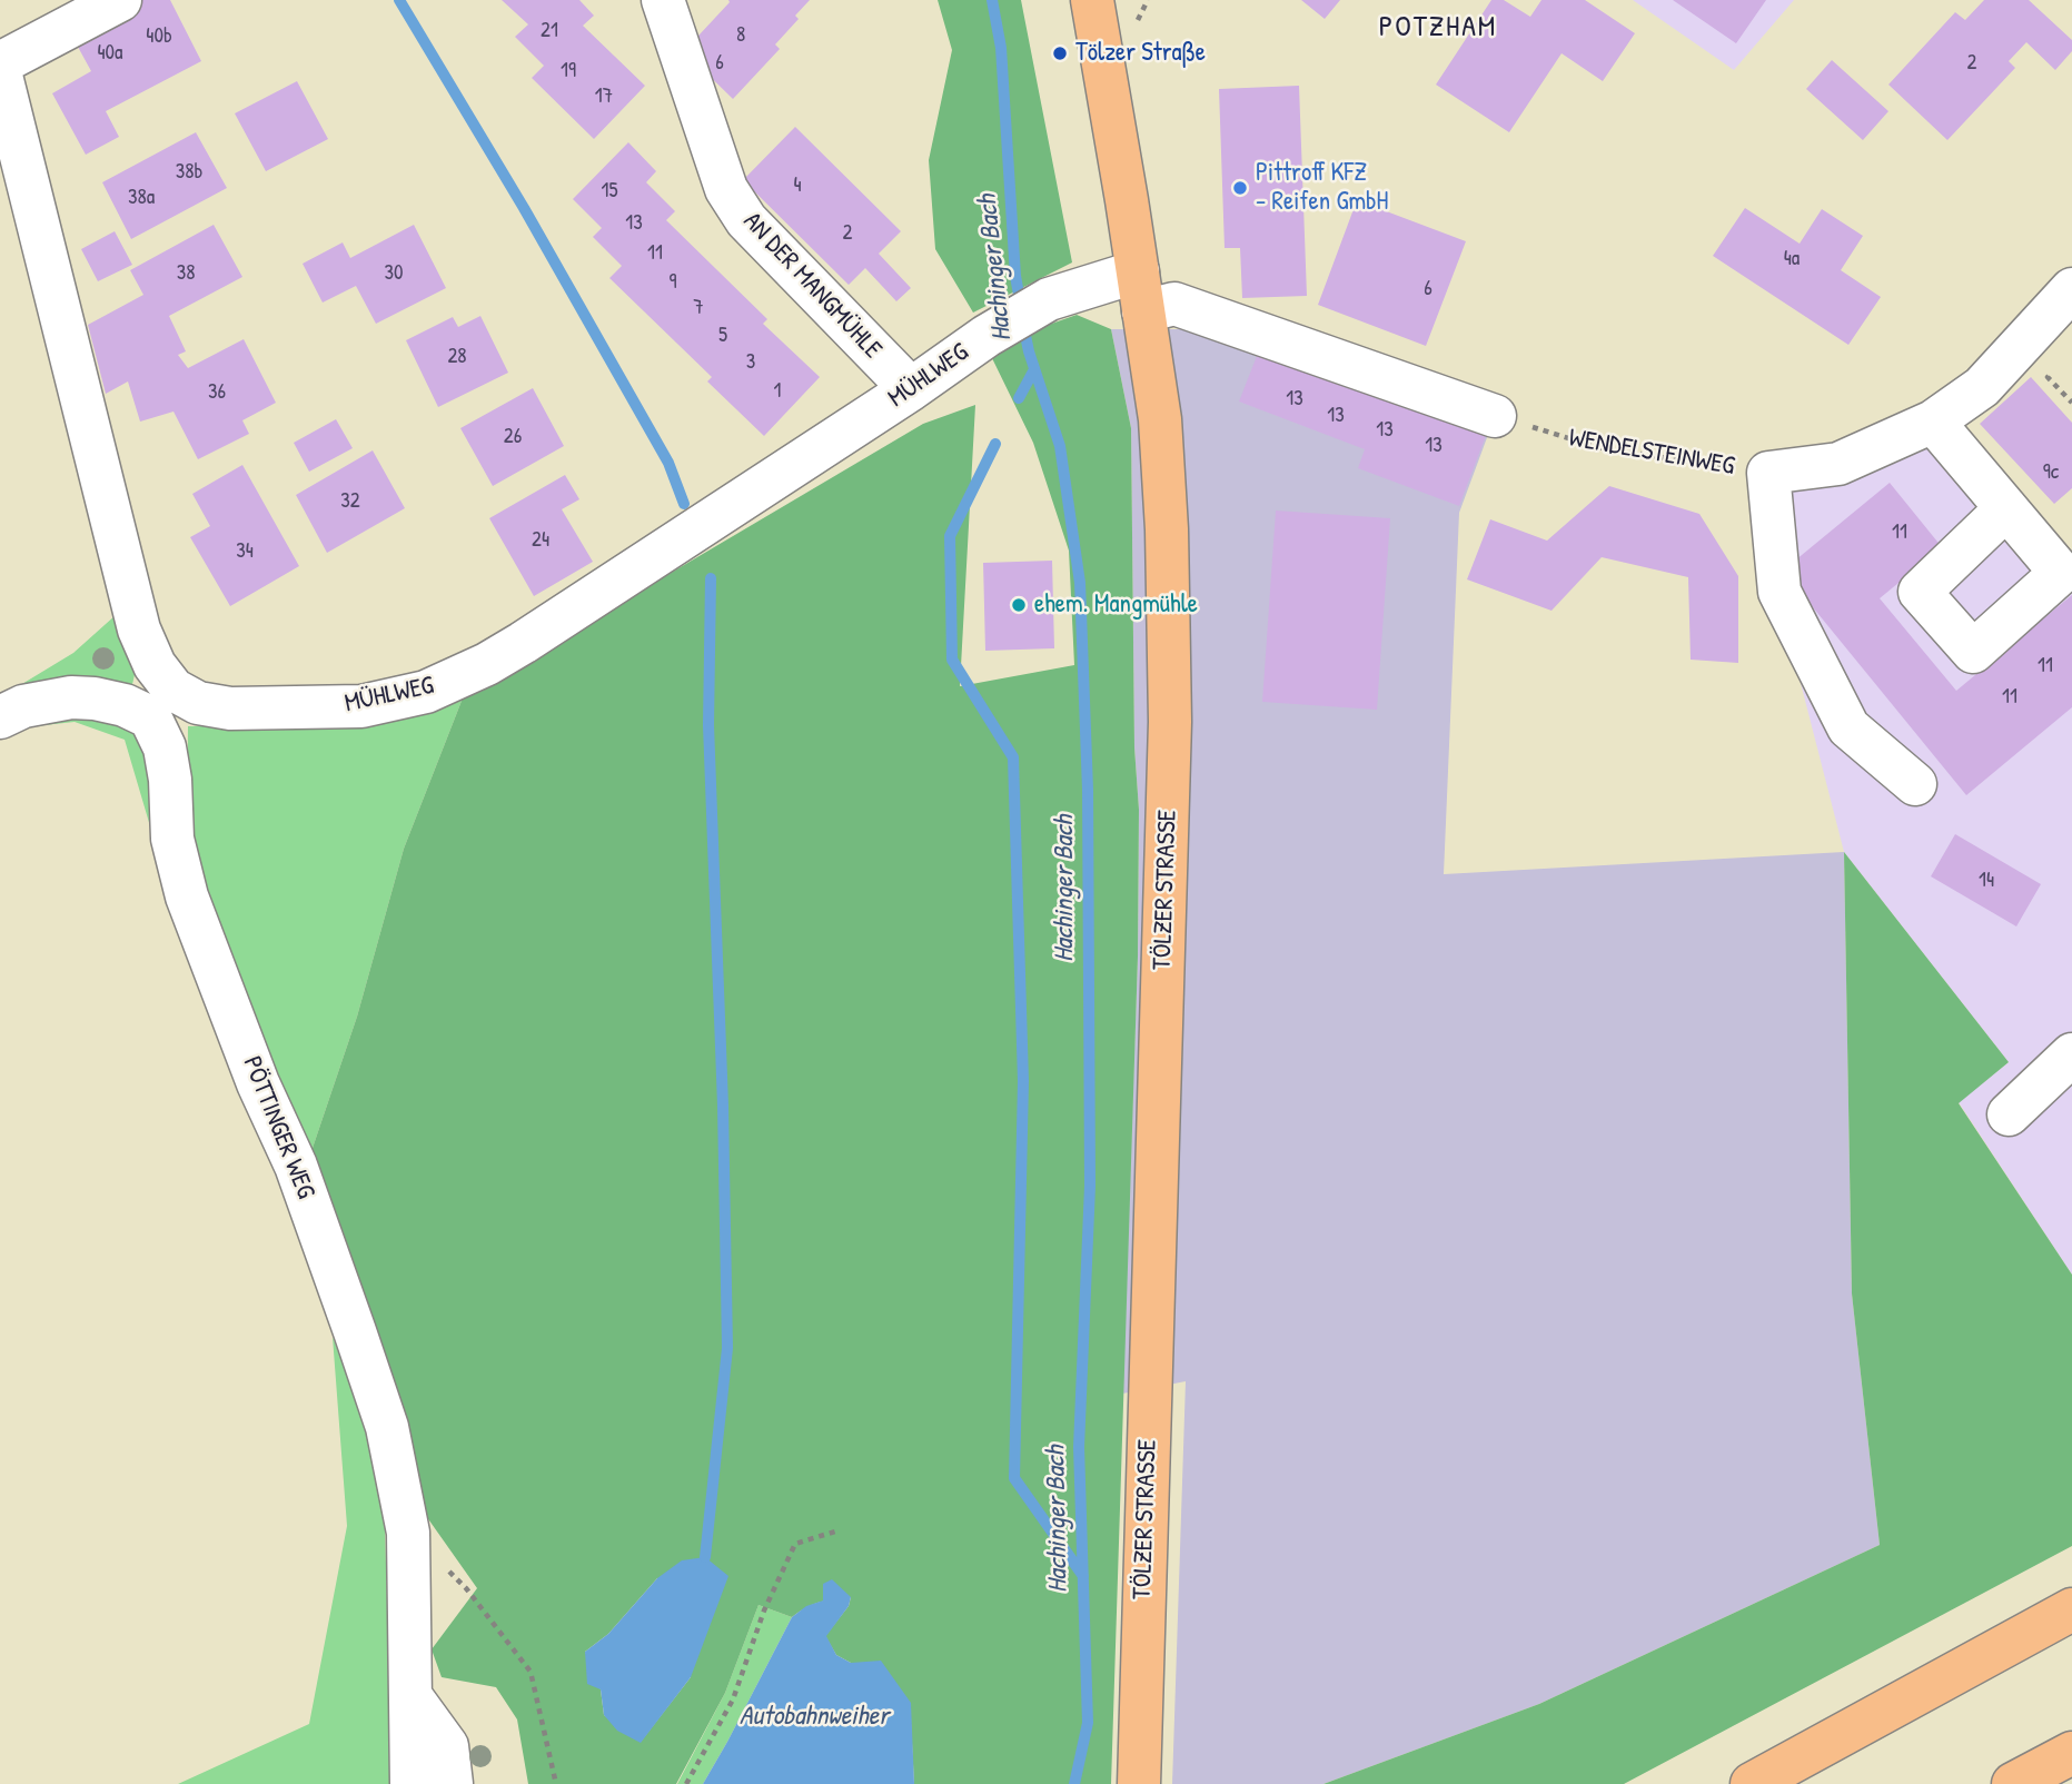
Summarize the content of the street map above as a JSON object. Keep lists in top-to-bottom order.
{
  "streets": {
    "main road": ["TÖLZER STRASSE"],
    "street": [
      "AN DER MANGMÜHLE",
      "MÜHLWEG",
      "WENDELSTEINWEG",
      "PÖTTINGER WEG"
    ]
  },
  "crossings": [
    ["AN DER MANGMÜHLE", "MÜHLWEG"],
    ["MÜHLWEG", "TÖLZER STRASSE"],
    ["MÜHLWEG", "PÖTTINGER WEG"]
  ],
  "districts": ["POTZHAM"],
  "water": ["Hachinger Bach", "Autobahnweiher"],
  "places": ["Tölzer Straße", "Pittroff KFZ - Reifen GmbH", "ehem. Mangmühle"],
  "house_numbers": [
    "21",
    "8",
    "40b",
    "40a",
    "6",
    "2",
    "19",
    "17",
    "38b",
    "4",
    "15",
    "38a",
    "13",
    "2",
    "11",
    "4a",
    "38",
    "30",
    "9",
    "6",
    "7",
    "5",
    "28",
    "3",
    "1",
    "36",
    "13",
    "13",
    "13",
    "26",
    "13",
    "9c",
    "32",
    "11",
    "24",
    "34",
    "11",
    "11",
    "14"
  ]
}
